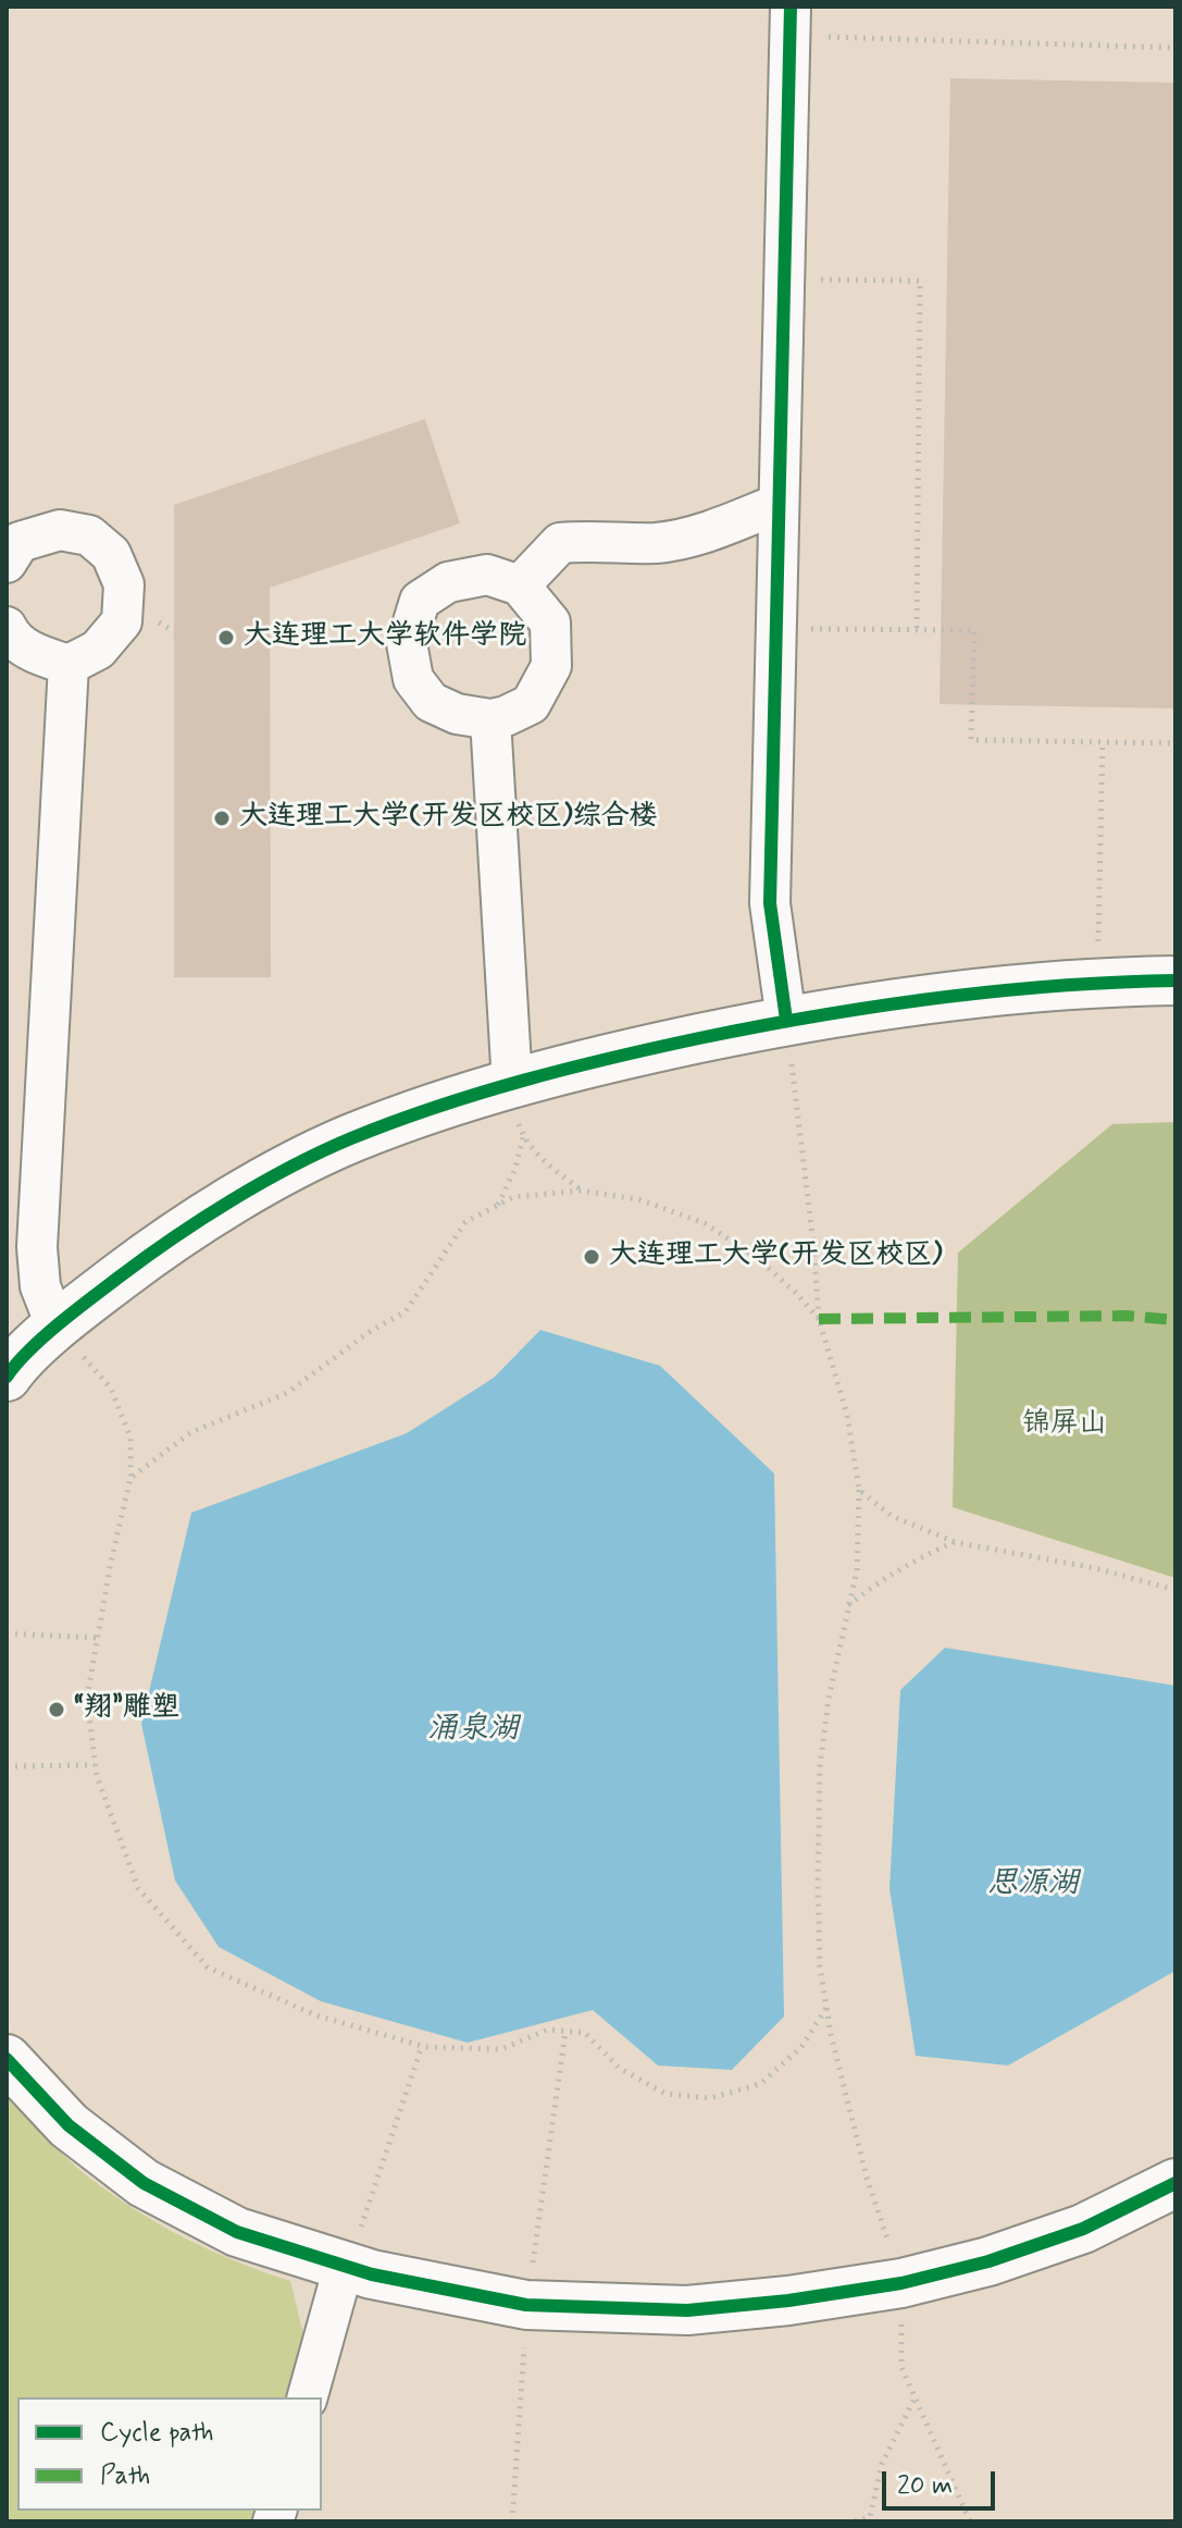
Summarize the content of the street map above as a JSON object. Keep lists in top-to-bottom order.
{
  "water": ["涌泉湖", "思源湖"],
  "parks": ["锦屏山"],
  "places": [
    "大连理工大学软件学院",
    "大连理工大学(开发区校区)综合楼",
    "大连理工大学(开发区校区)",
    "“翔”雕塑"
  ],
  "legend": ["Cycle path", "Path"],
  "scale_bar": "20 m"
}
